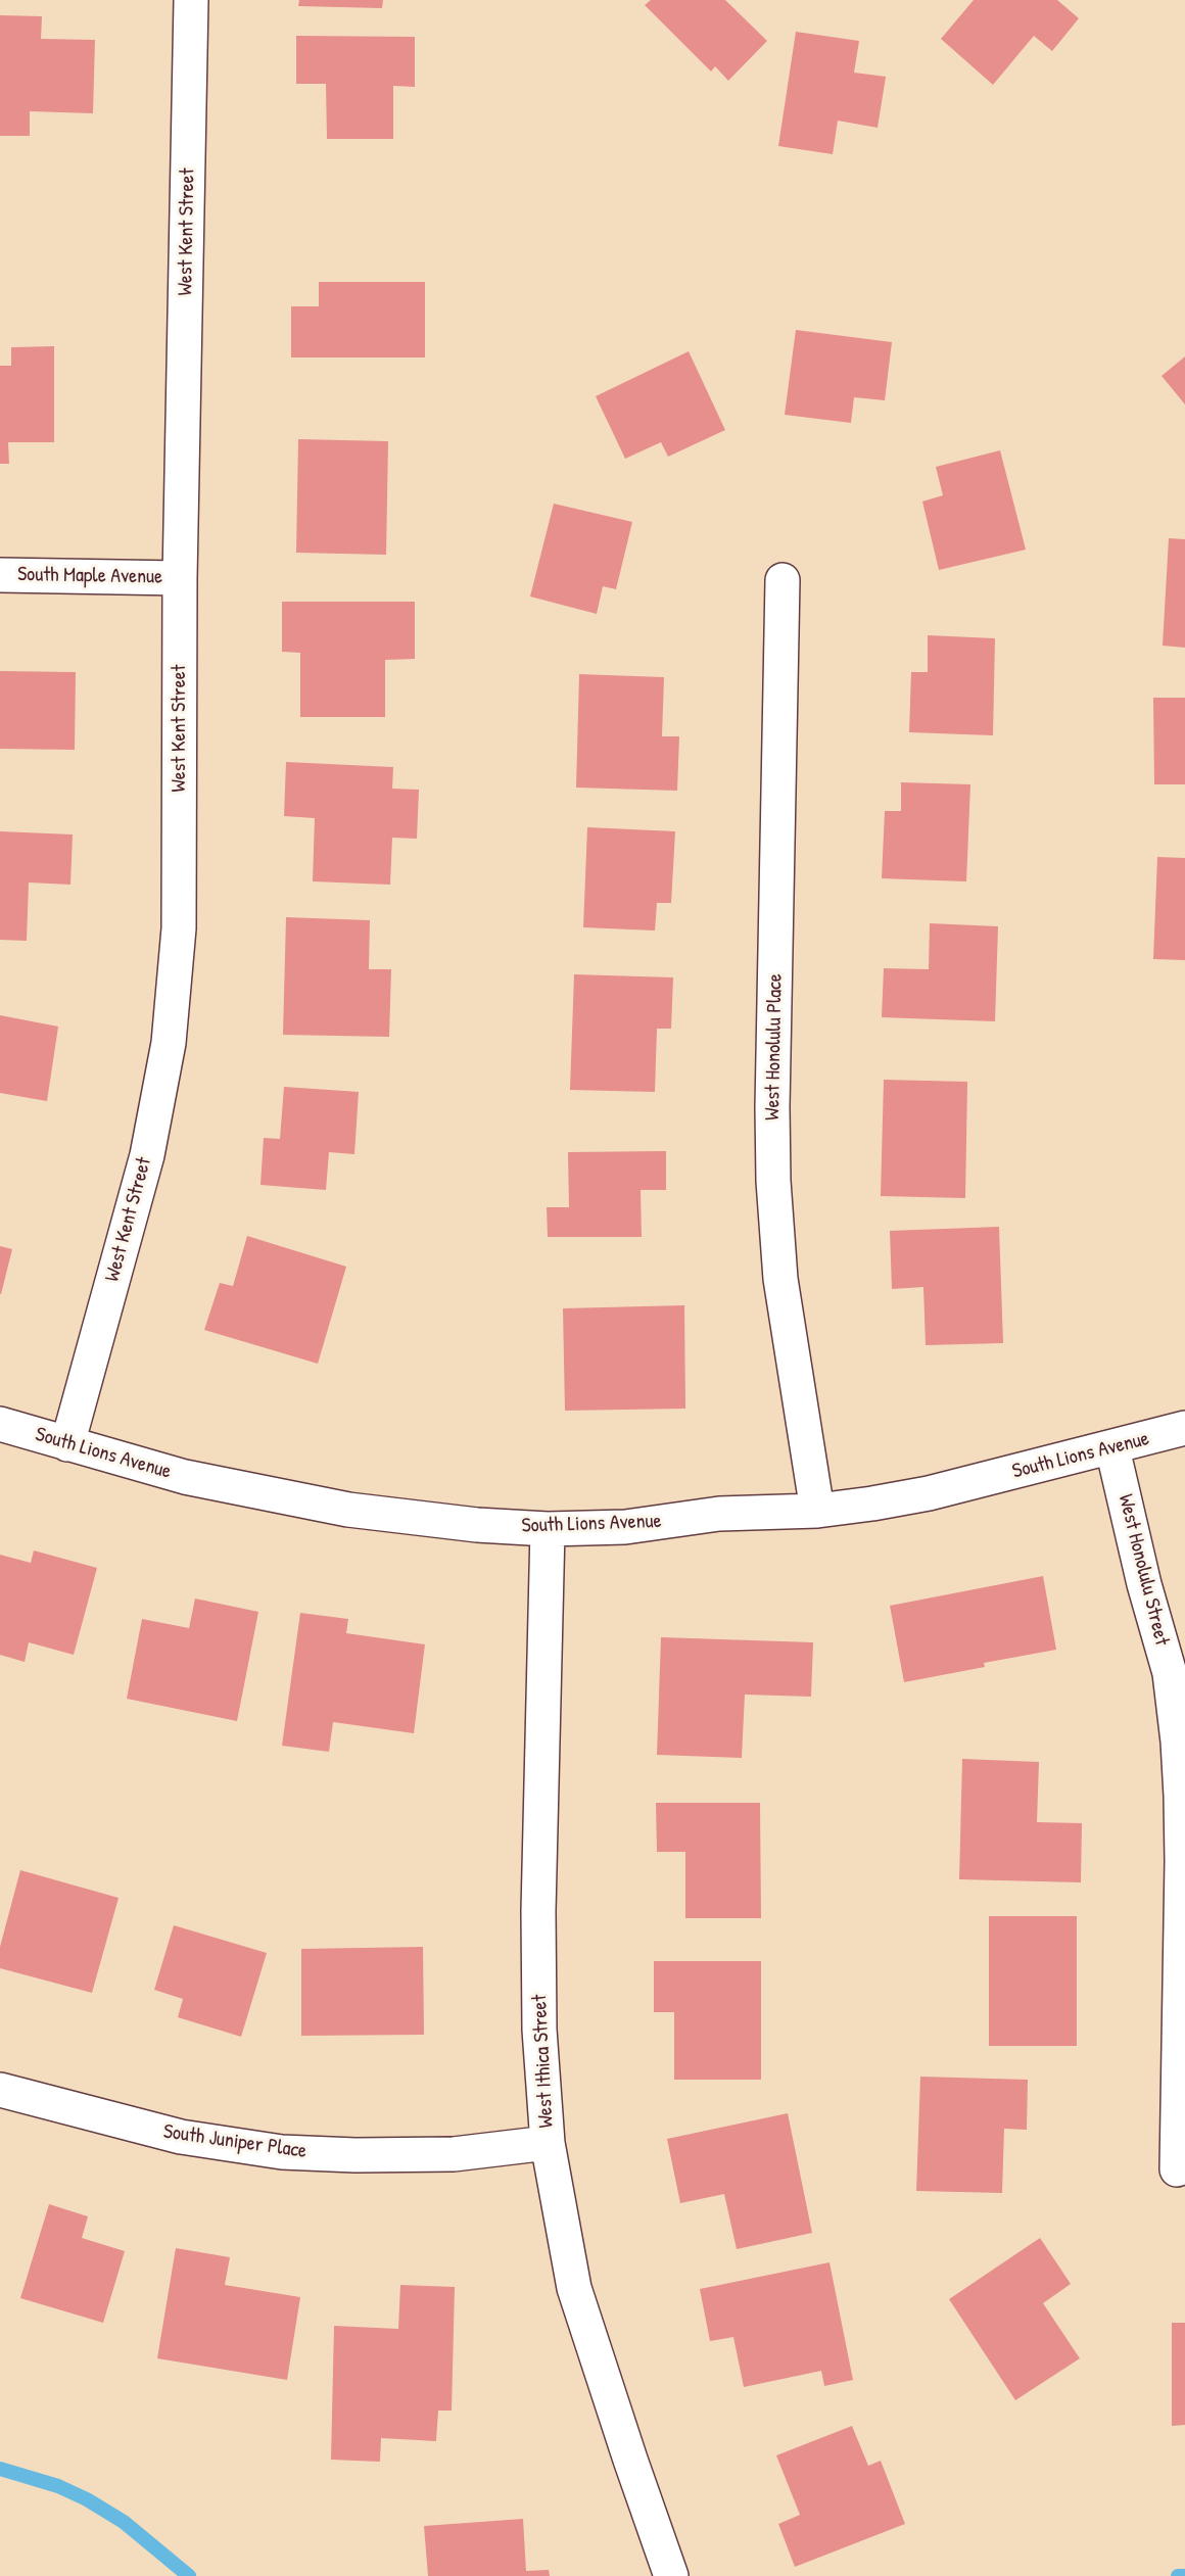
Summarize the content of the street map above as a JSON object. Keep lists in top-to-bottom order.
{
  "streets": {
    "street": [
      "West Kent Street",
      "South Maple Avenue",
      "West Honolulu Place",
      "South Lions Avenue",
      "West Honolulu Street",
      "West Ithica Street",
      "South Juniper Place"
    ]
  },
  "crossings": [
    ["West Kent Street", "South Maple Avenue"],
    ["West Kent Street", "South Lions Avenue"],
    ["West Honolulu Place", "South Lions Avenue"],
    ["South Lions Avenue", "West Honolulu Street"],
    ["South Lions Avenue", "West Ithica Street"],
    ["West Ithica Street", "South Juniper Place"]
  ]
}
